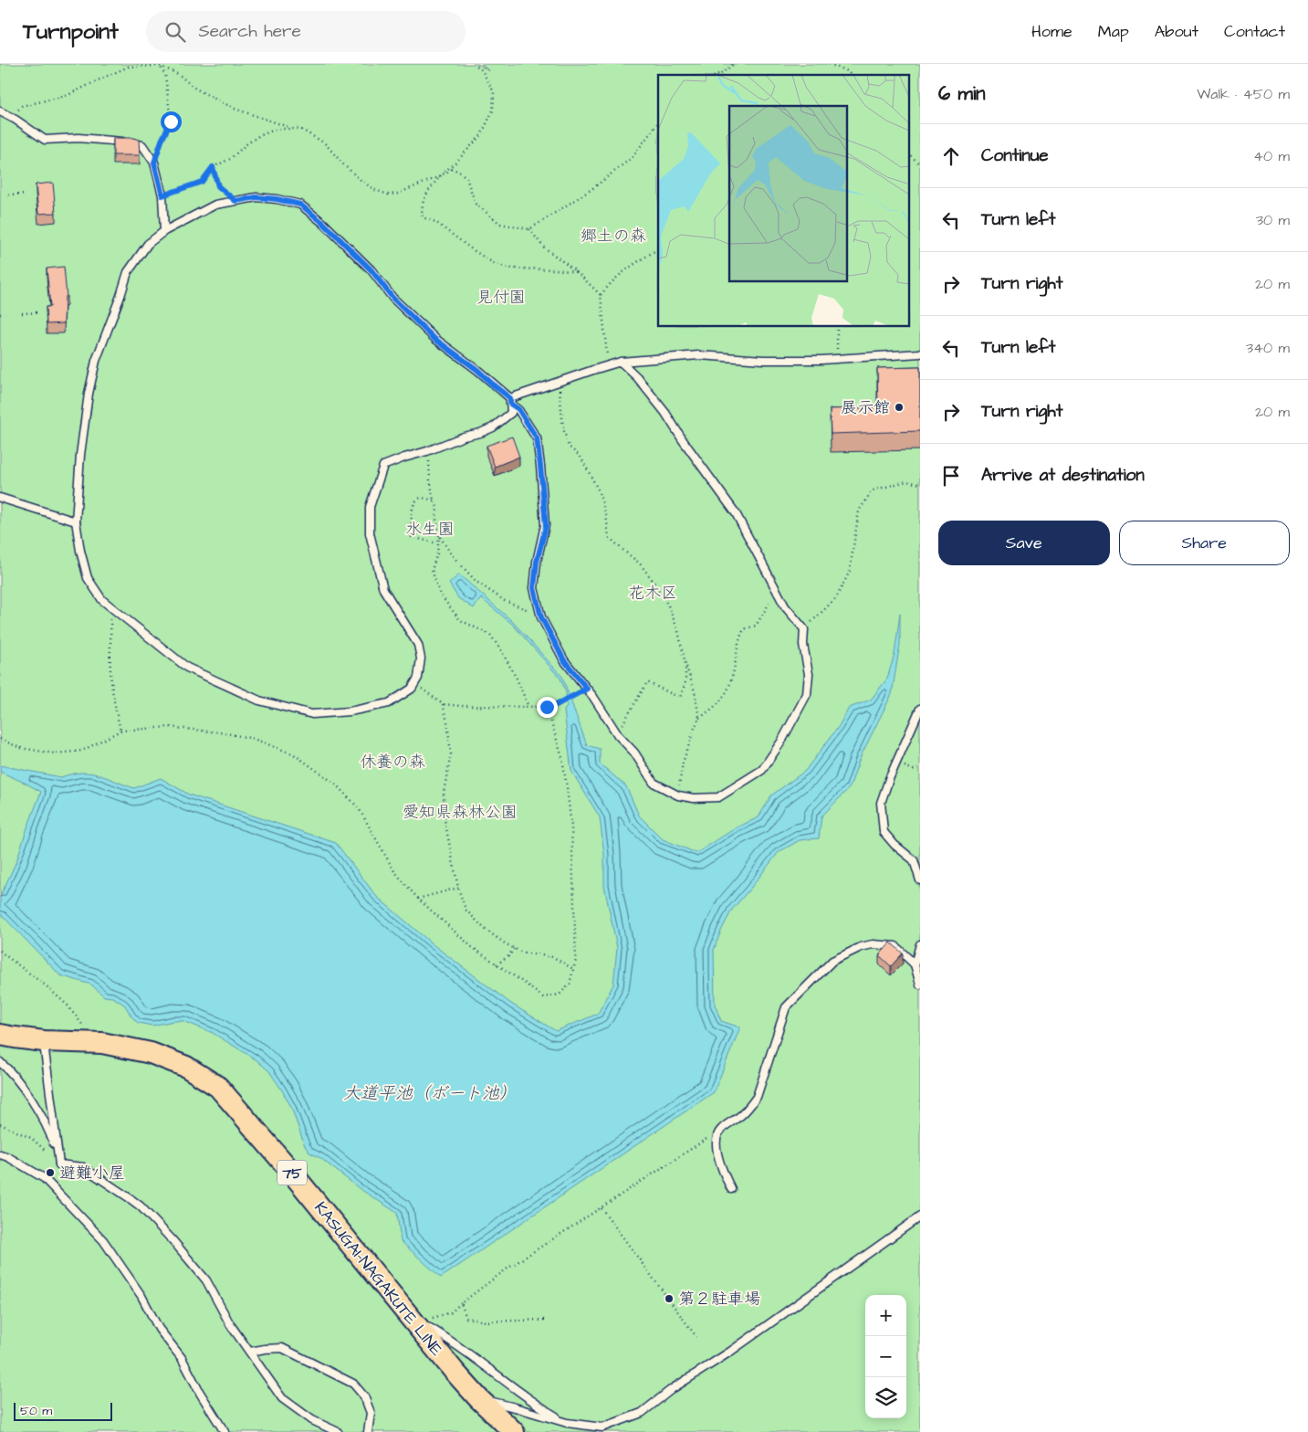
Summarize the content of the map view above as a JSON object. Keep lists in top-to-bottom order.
{
  "streets": {
    "main road": ["75", "KASUGAI-NAGAKUTE LINE"]
  },
  "water": ["大道平池（ボート池）"],
  "parks": [
    "郷土の森",
    "見付園",
    "水生園",
    "花木区",
    "休養の森",
    "愛知県森林公園"
  ],
  "places": ["展示館", "避難小屋", "第２駐車場"],
  "scale_bar": "50 m",
  "page": {
    "header": "Turnpoint",
    "search": "Search here",
    "nav": [
      "Home",
      "Map",
      "About",
      "Contact"
    ],
    "heading": ["6 min", "Walk · 450 m"],
    "list": [
      ["Continue", "40 m"],
      ["Turn left", "30 m"],
      ["Turn right", "20 m"],
      ["Turn left", "340 m"],
      ["Turn right", "20 m"],
      "Arrive at destination"
    ],
    "buttons": ["Save", "Share"],
    "map_buttons": ["+", "−"],
    "scale": "50 m"
  }
}
